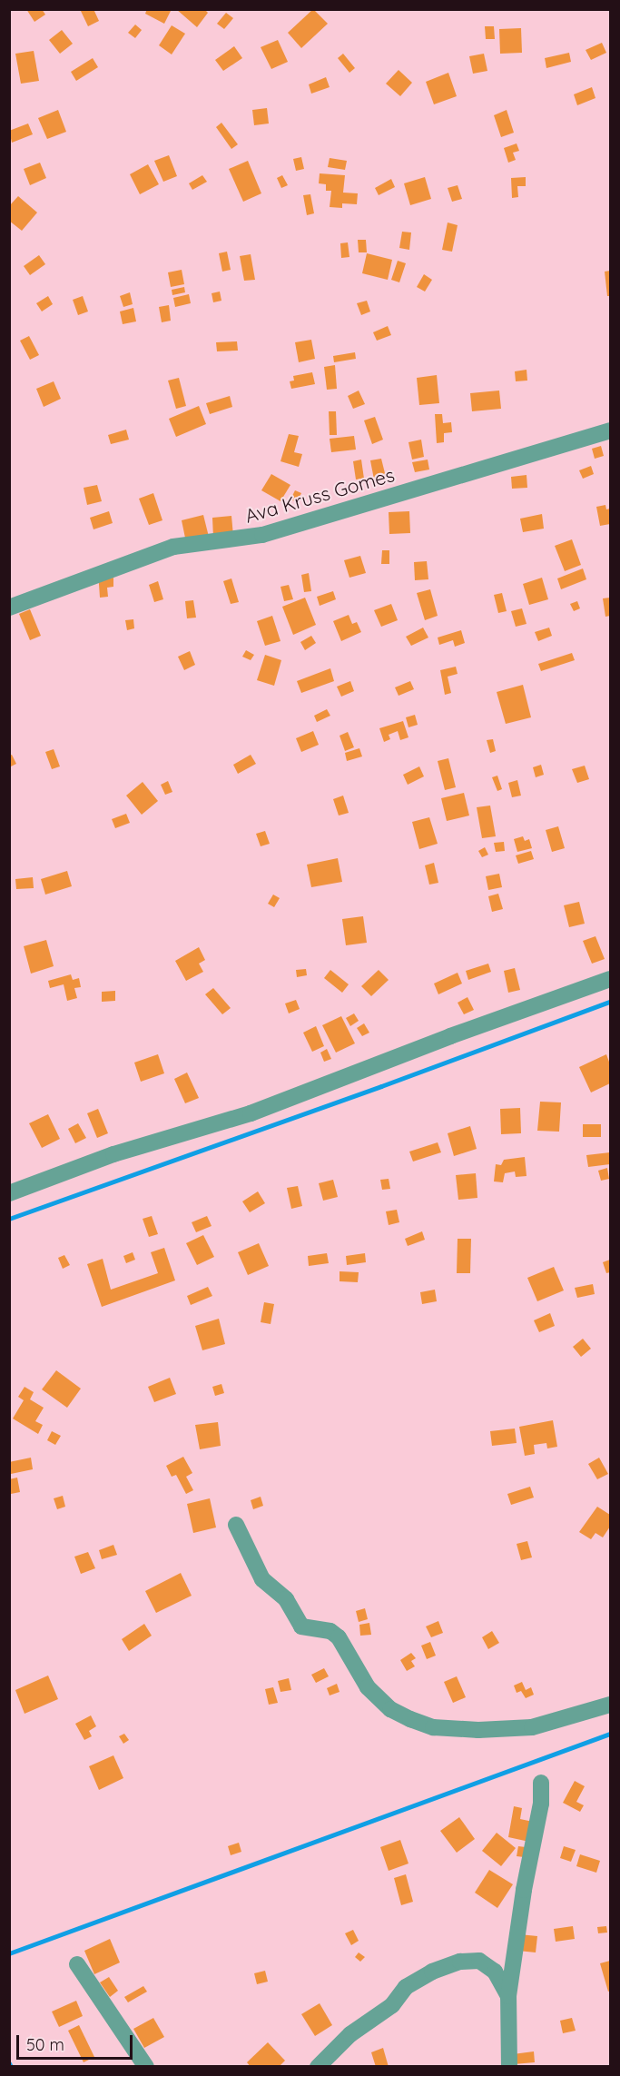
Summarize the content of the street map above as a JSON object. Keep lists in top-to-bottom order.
{
  "streets": {
    "street": ["Ava Kruss Gomes"]
  },
  "scale_bar": "50 m"
}
